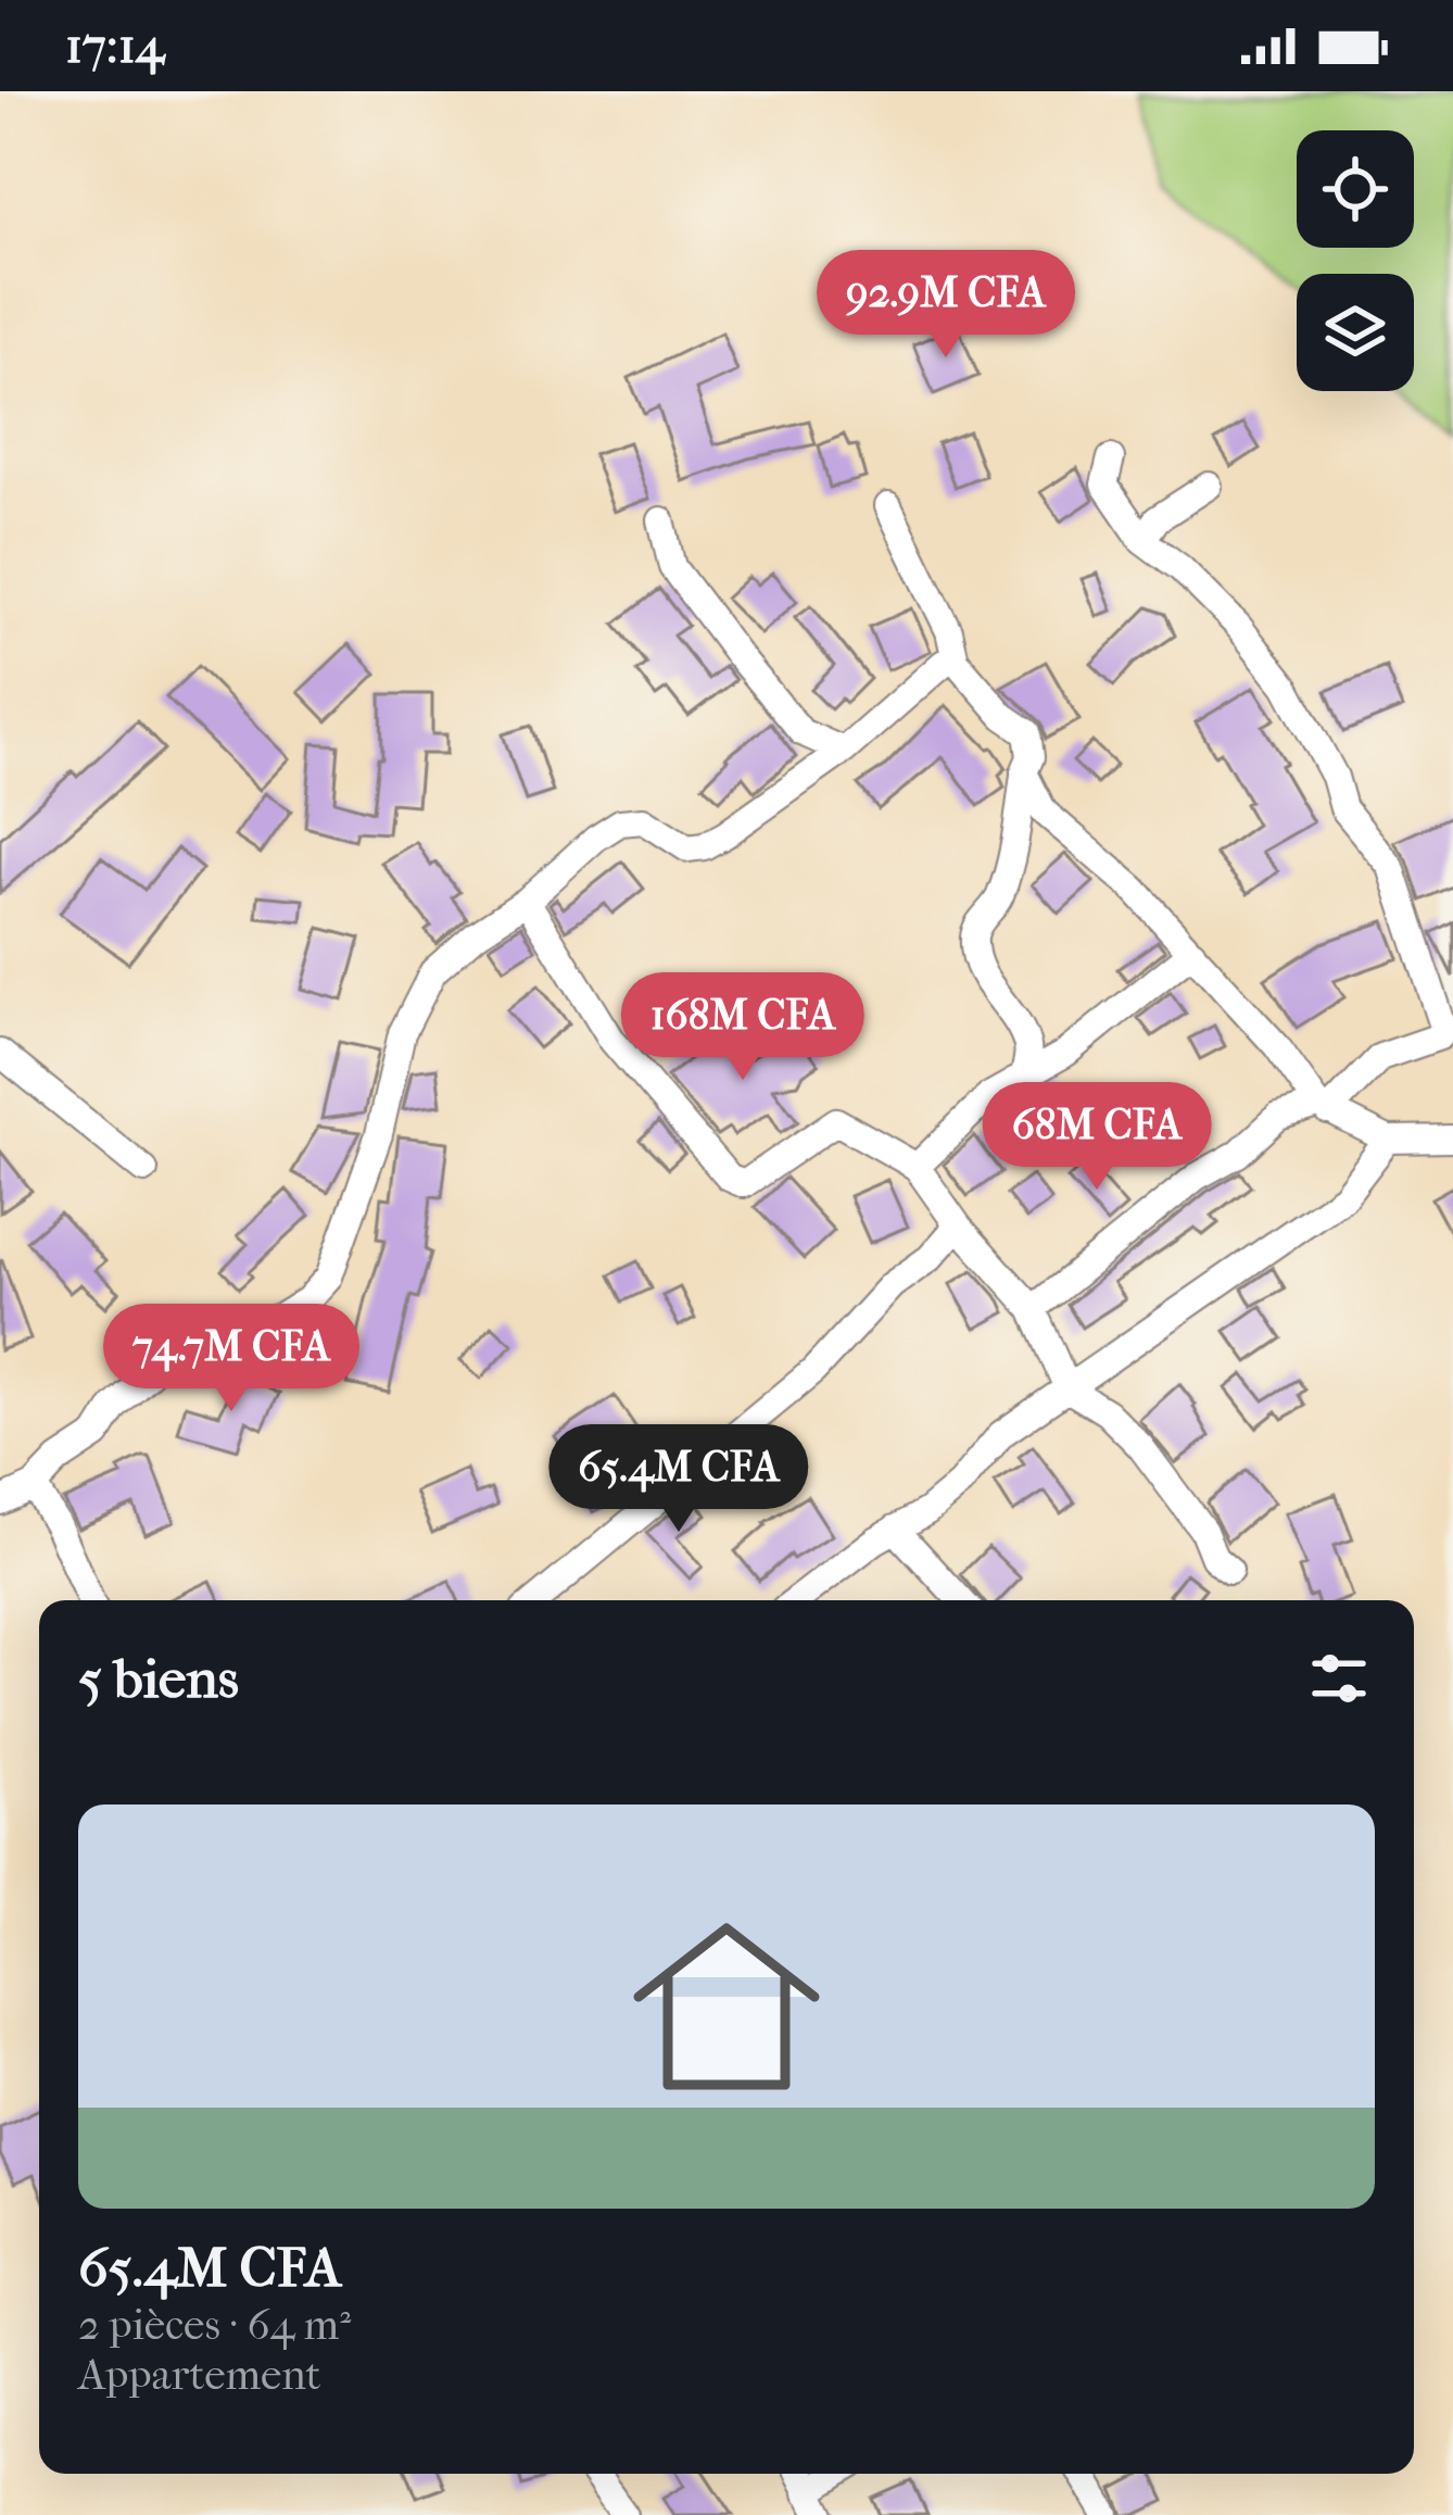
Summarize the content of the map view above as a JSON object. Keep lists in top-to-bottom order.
{
  "page": {
    "status": "17:14",
    "price": [
      "92.9M CFA",
      "168M CFA",
      "68M CFA",
      "74.7M CFA",
      "65.4M CFA"
    ],
    "heading": "5 biens",
    "list": [
      {
        "name": "65.4M CFA",
        "note": "2 pièces · 64 m² · Appartement"
      }
    ]
  }
}
